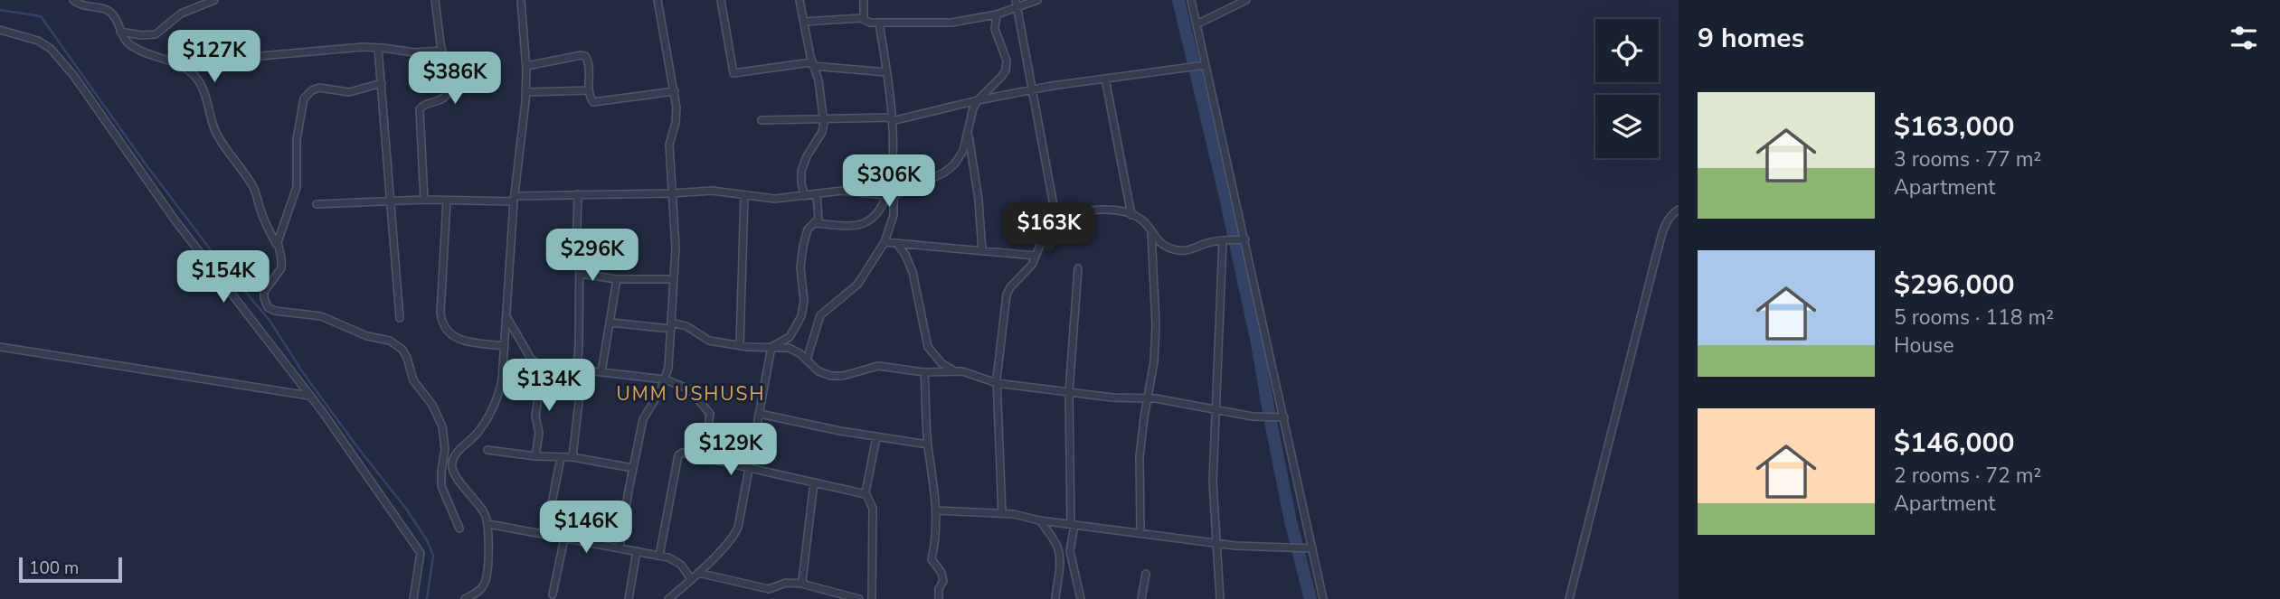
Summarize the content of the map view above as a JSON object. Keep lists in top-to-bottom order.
{
  "districts": ["UMM USHUSH"],
  "scale_bar": "100 m",
  "page": {
    "heading": "9 homes",
    "price": [
      "$127K",
      "$386K",
      "$306K",
      "$163K",
      "$296K",
      "$154K",
      "$134K",
      "$129K",
      "$146K"
    ],
    "list": [
      {
        "name": "$163,000",
        "note": "3 rooms · 77 m² · Apartment"
      },
      {
        "name": "$296,000",
        "note": "5 rooms · 118 m² · House"
      },
      {
        "name": "$146,000",
        "note": "2 rooms · 72 m² · Apartment"
      }
    ],
    "scale": "100 m"
  }
}
